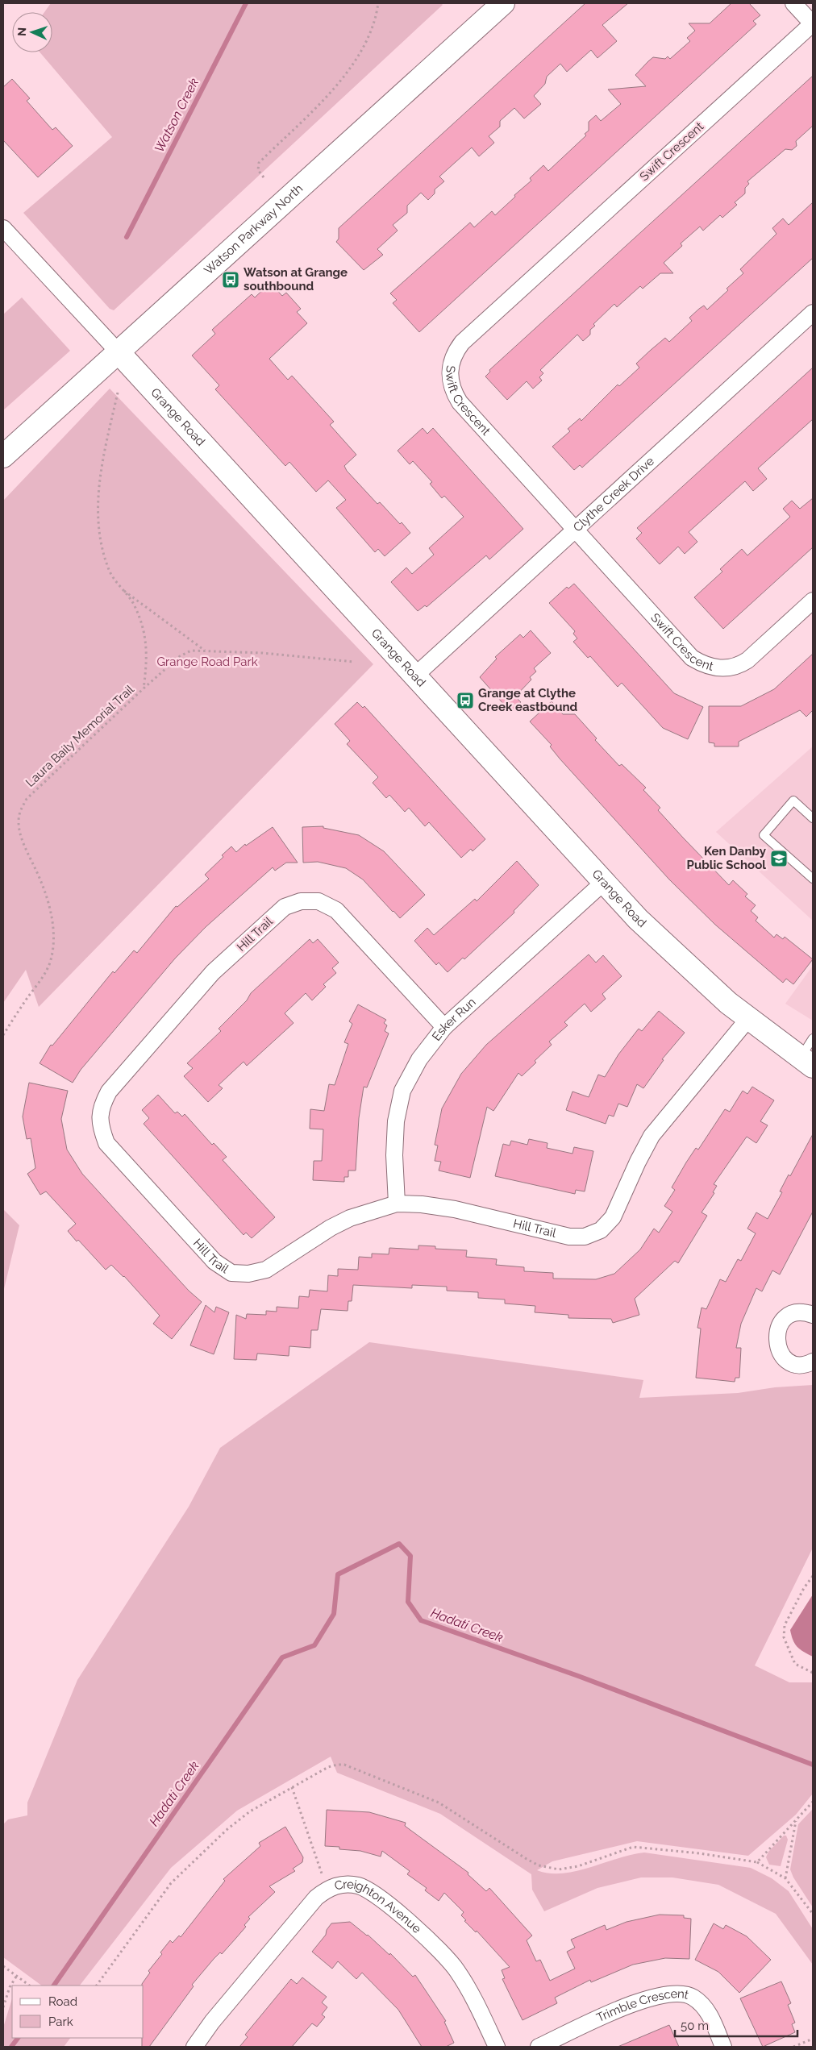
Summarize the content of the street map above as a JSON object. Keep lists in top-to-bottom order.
{
  "streets": {
    "street": [
      "Swift Crescent",
      "Watson Parkway North",
      "Grange Road",
      "Clythe Creek Drive",
      "Hill Trail",
      "Esker Run",
      "Creighton Avenue",
      "Trimble Crescent"
    ],
    "path": ["Laura Baily Memorial Trail"]
  },
  "crossings": [
    ["Swift Crescent", "Clythe Creek Drive"],
    ["Watson Parkway North", "Grange Road"],
    ["Grange Road", "Clythe Creek Drive"],
    ["Grange Road", "Hill Trail"],
    ["Grange Road", "Esker Run"],
    ["Hill Trail", "Esker Run"]
  ],
  "water": ["Watson Creek", "Hadati Creek"],
  "parks": ["Grange Road Park"],
  "places": {
    "bus stop": ["Watson at Grange southbound", "Grange at Clythe Creek eastbound"],
    "school or university": ["Ken Danby Public School"]
  },
  "legend": ["Road", "Park"],
  "scale_bar": "50 m",
  "north": "left"
}
